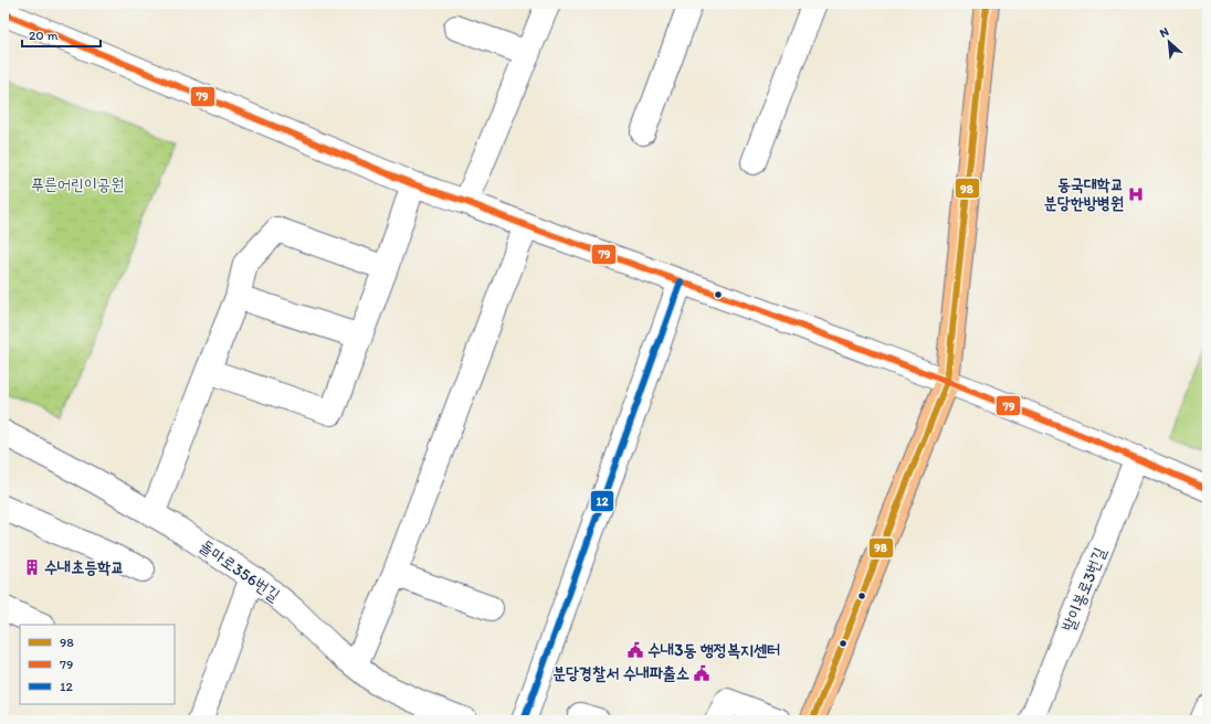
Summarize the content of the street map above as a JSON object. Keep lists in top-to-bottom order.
{
  "streets": {
    "street": ["돌마로356번길", "발이봉로3번길"]
  },
  "parks": ["푸른어린이공원"],
  "places": {
    "hospital": ["동국대학교 분당한방병원"],
    "building": ["수내초등학교"],
    "public building": ["수내3동 행정복지센터", "분당경찰서 수내파출소"]
  },
  "lines": ["transit line 98", "transit line 79", "transit line 12"],
  "legend": ["98", "79", "12"],
  "scale_bar": "20 m",
  "north": "top left"
}
